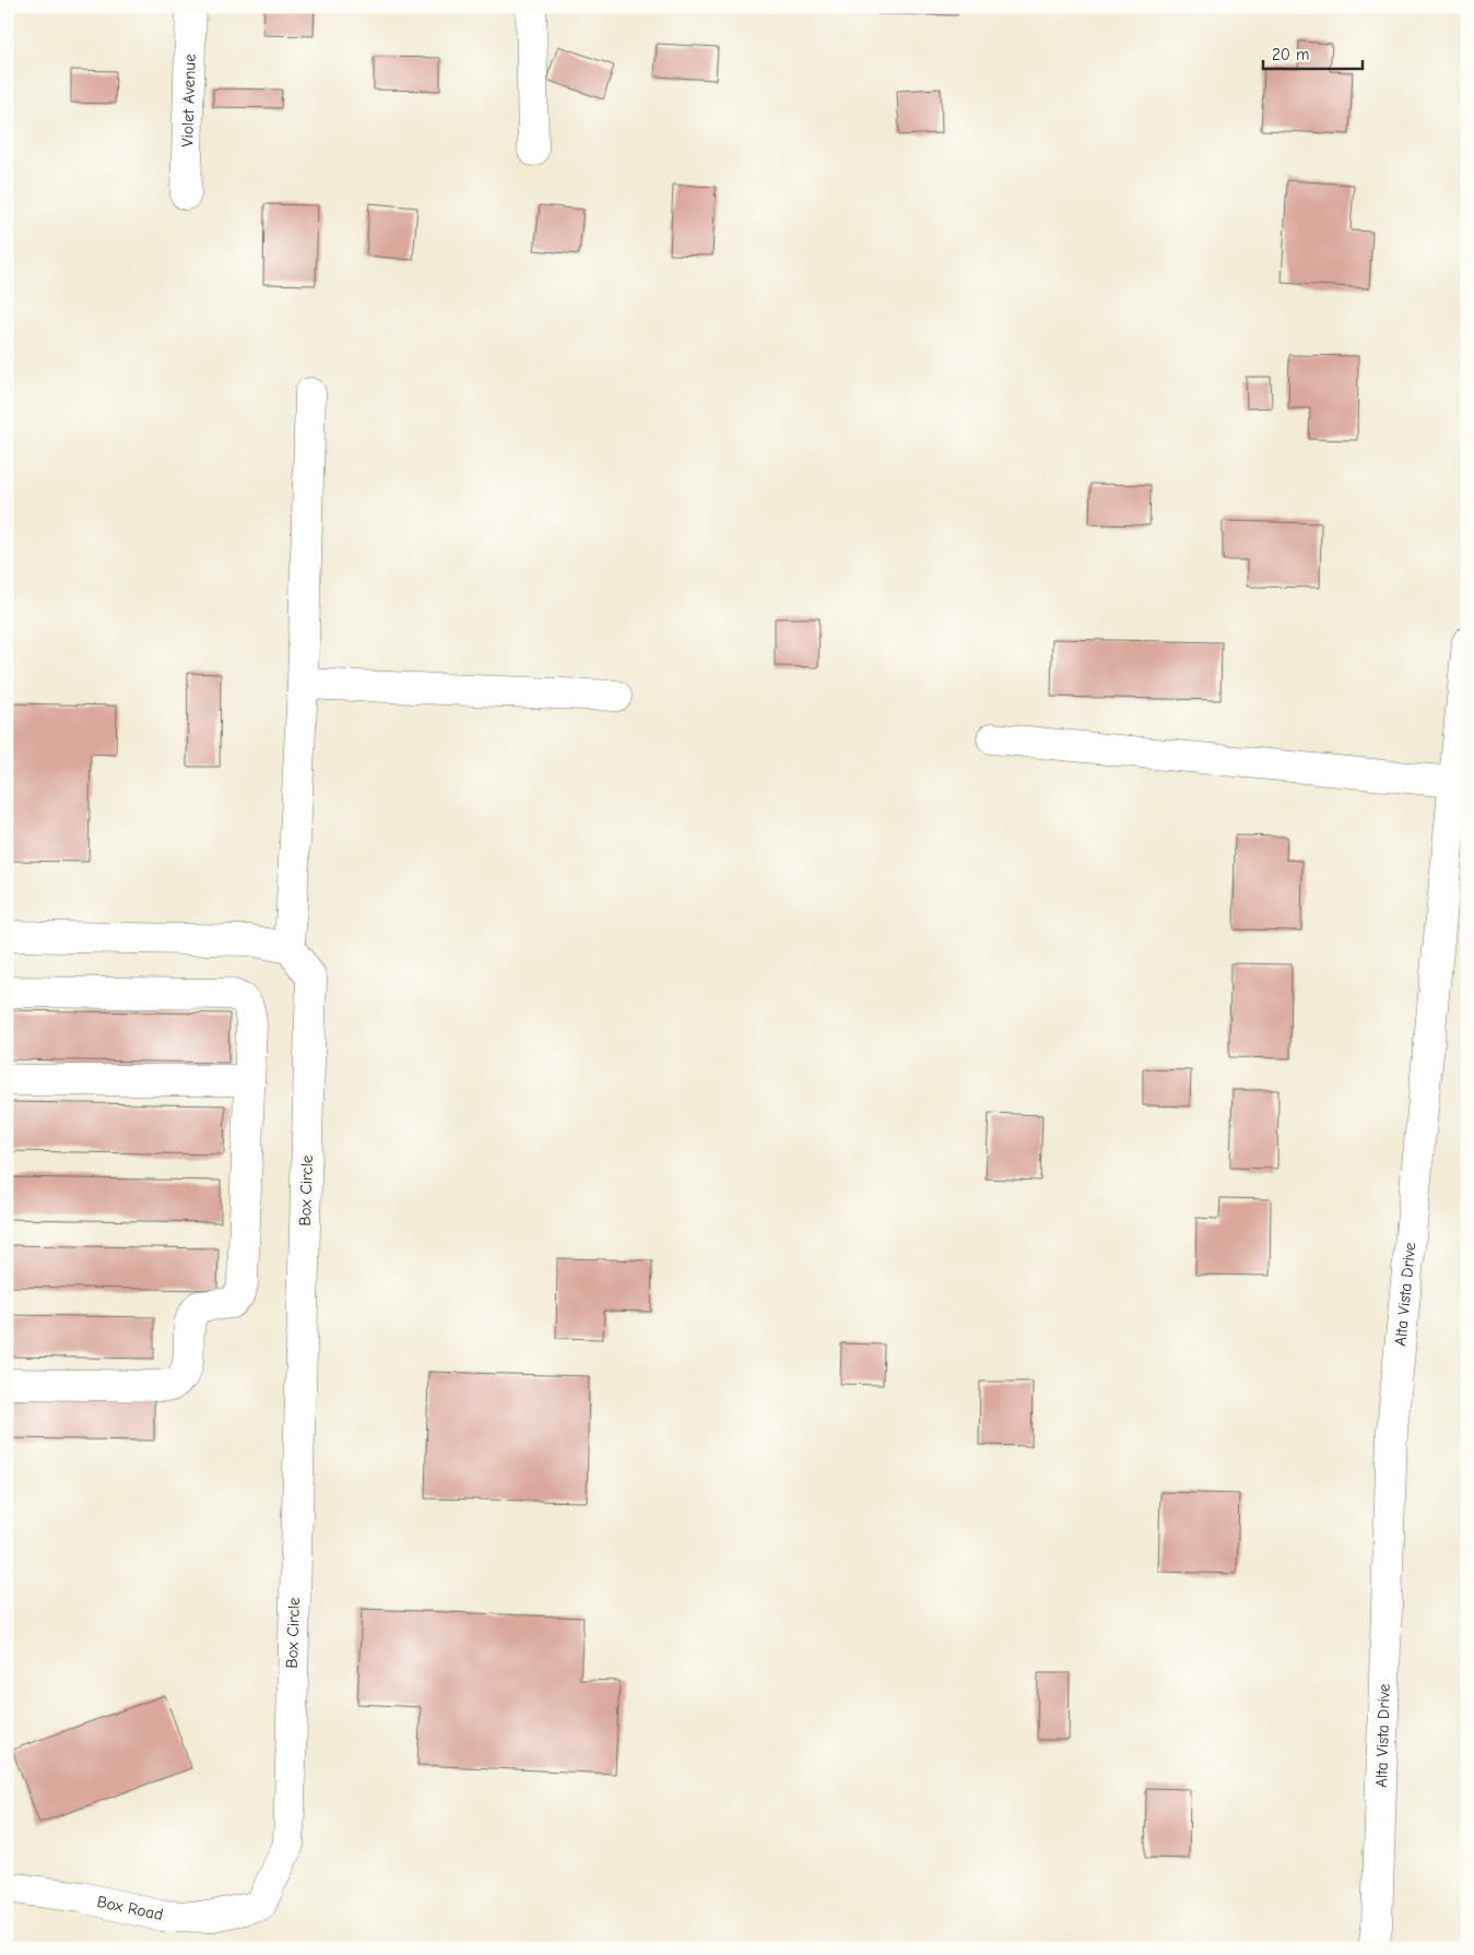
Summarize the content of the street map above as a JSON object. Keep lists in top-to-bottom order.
{
  "streets": {
    "street": [
      "Violet Avenue",
      "Box Circle",
      "Alta Vista Drive",
      "Box Road"
    ]
  },
  "crossings": [
    ["Box Circle", "Box Road"]
  ],
  "scale_bar": "20 m"
}
